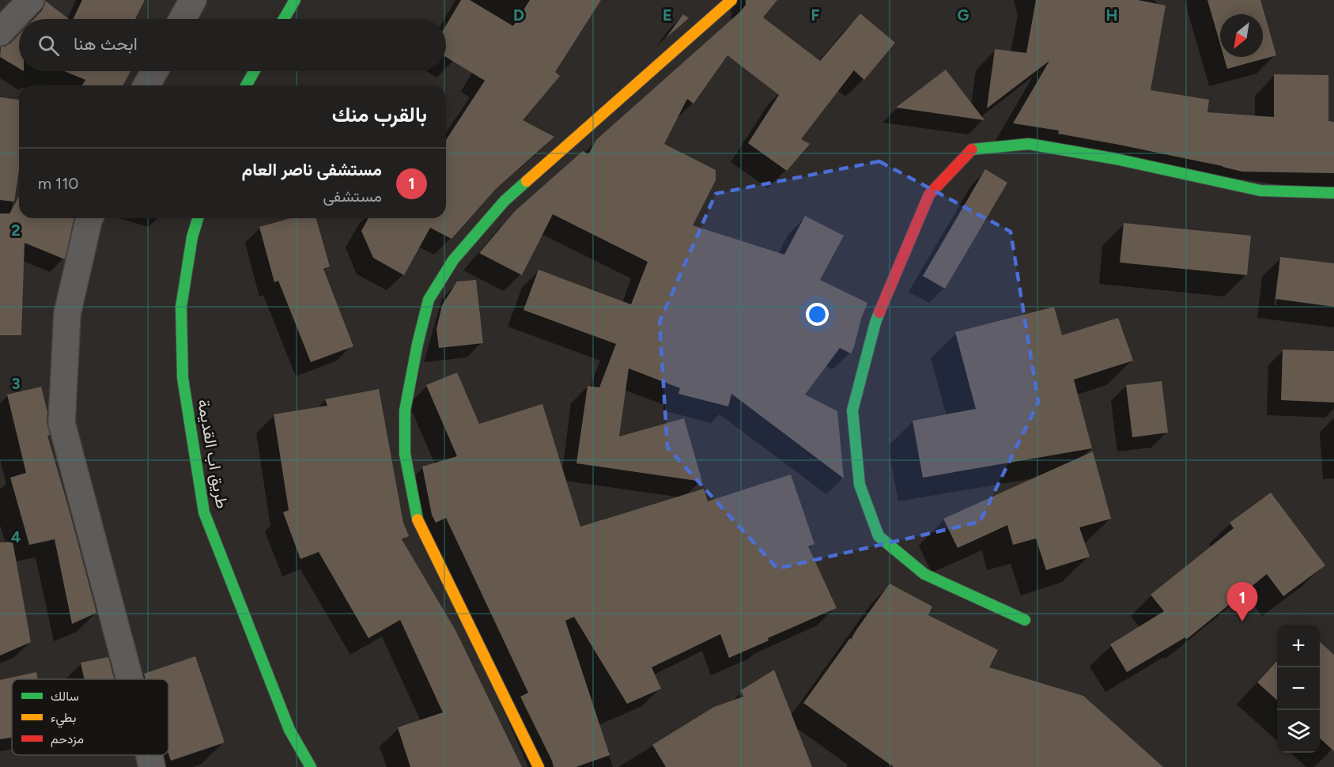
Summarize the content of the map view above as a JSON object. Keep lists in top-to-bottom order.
{
  "streets": {
    "street": ["طريق اب القديمة"]
  },
  "legend": ["سالك", "بطيء", "مزدحم"],
  "north": "bottom left",
  "page": {
    "search": "ابحث هنا",
    "heading": "بالقرب منك",
    "list": [
      {
        "mark": "1",
        "name": "مستشفى ناصر العام",
        "note": "مستشفى",
        "value": "110 m"
      }
    ],
    "pins": "1",
    "map_buttons": ["+", "−"]
  },
  "grid": {
    "columns": [
      "D",
      "E",
      "F",
      "G",
      "H"
    ],
    "rows": ["2", "3", "4"]
  }
}
